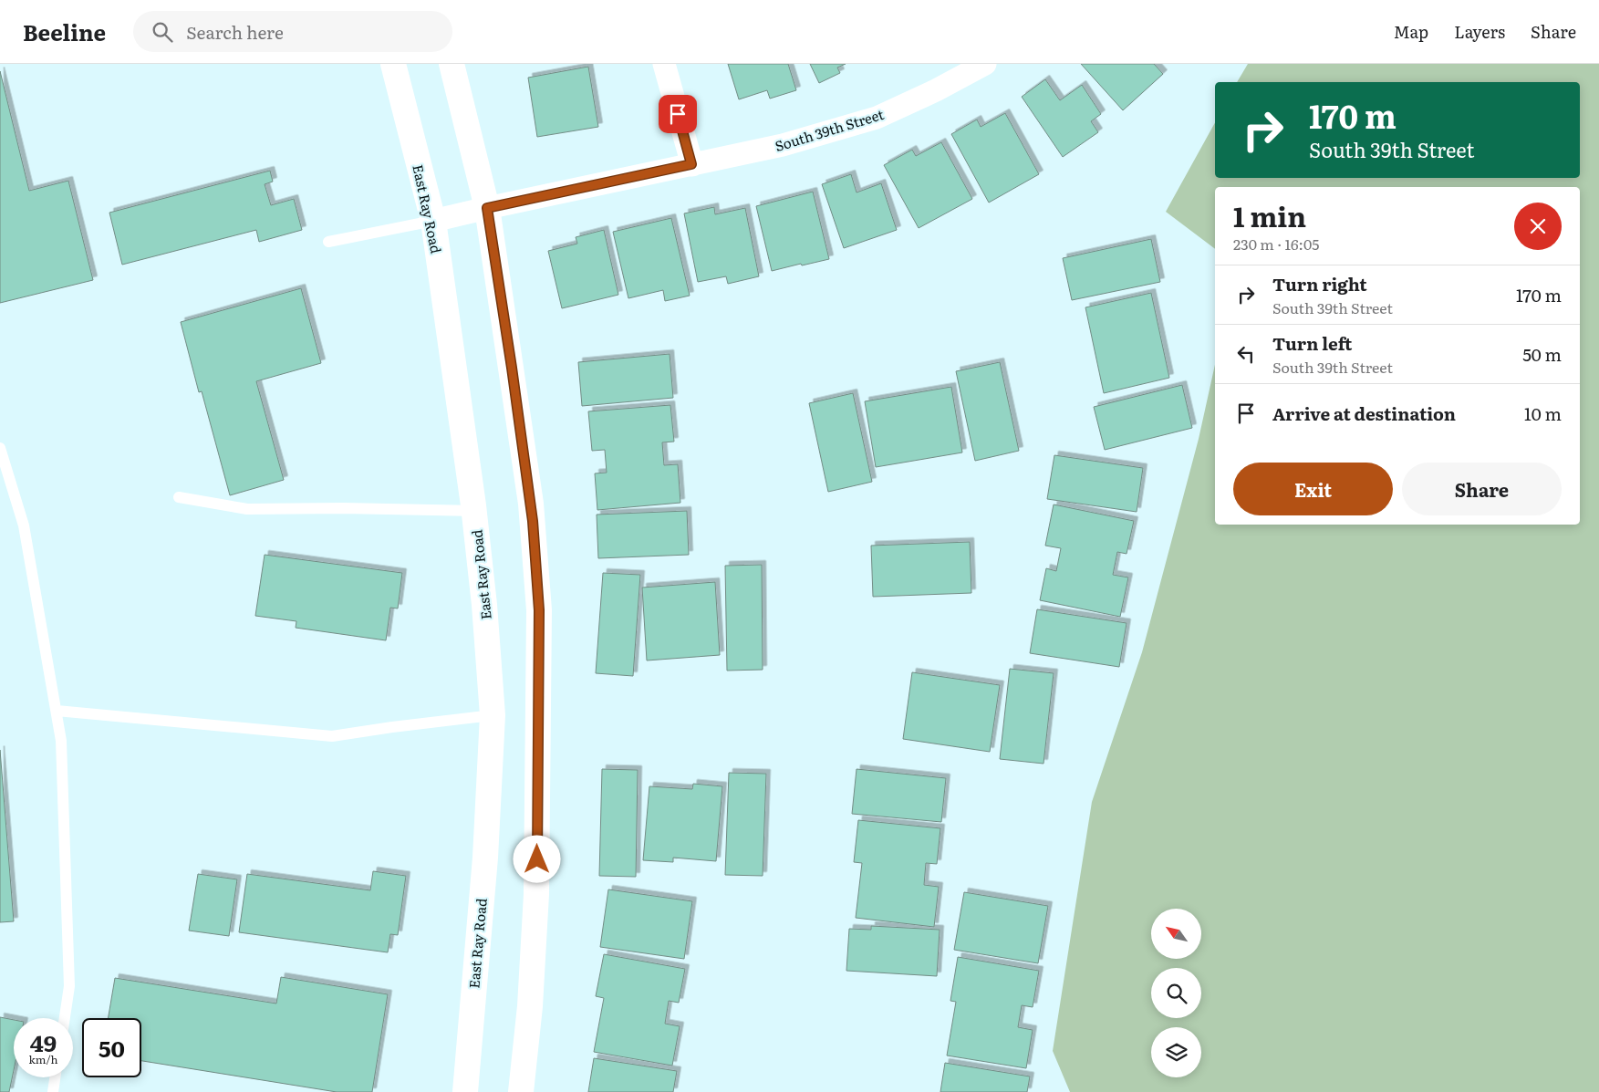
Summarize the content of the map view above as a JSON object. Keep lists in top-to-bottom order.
{
  "streets": {
    "main road": ["East Ray Road"],
    "street": ["South 39th Street"]
  },
  "crossings": [
    ["South 39th Street", "East Ray Road"]
  ],
  "north": "top left",
  "page": {
    "header": "Beeline",
    "search": "Search here",
    "nav": ["Map", "Layers", "Share"],
    "turn": ["170 m", "South 39th Street"],
    "heading": ["1 min", "230 m · 16:05"],
    "list": [
      {
        "name": "Turn right",
        "note": "South 39th Street",
        "value": "170 m"
      },
      {
        "name": "Turn left",
        "note": "South 39th Street",
        "value": "50 m"
      },
      {
        "name": "Arrive at destination",
        "value": "10 m"
      }
    ],
    "buttons": ["Exit", "Share"],
    "speed": "49 km/h",
    "limit": "50"
  }
}
